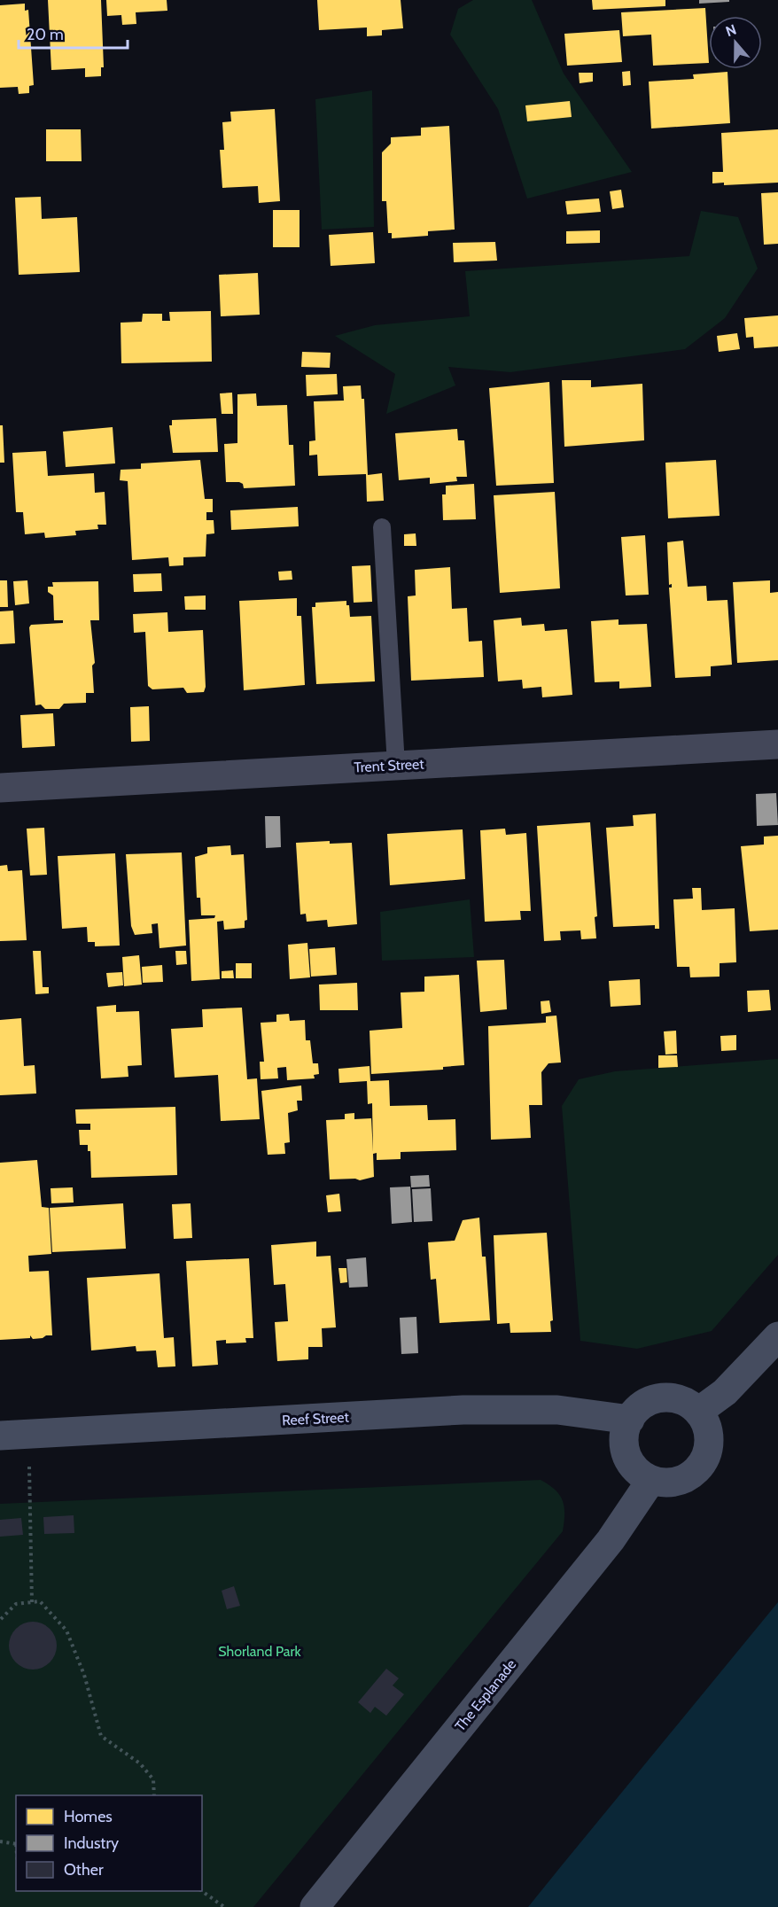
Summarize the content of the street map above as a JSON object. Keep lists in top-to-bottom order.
{
  "streets": {
    "main road": ["Reef Street", "The Esplanade"],
    "street": ["Trent Street"]
  },
  "crossings": [
    ["Reef Street", "The Esplanade"]
  ],
  "parks": ["Shorland Park"],
  "legend": ["Homes", "Industry", "Other"],
  "scale_bar": "20 m",
  "north": "top"
}
